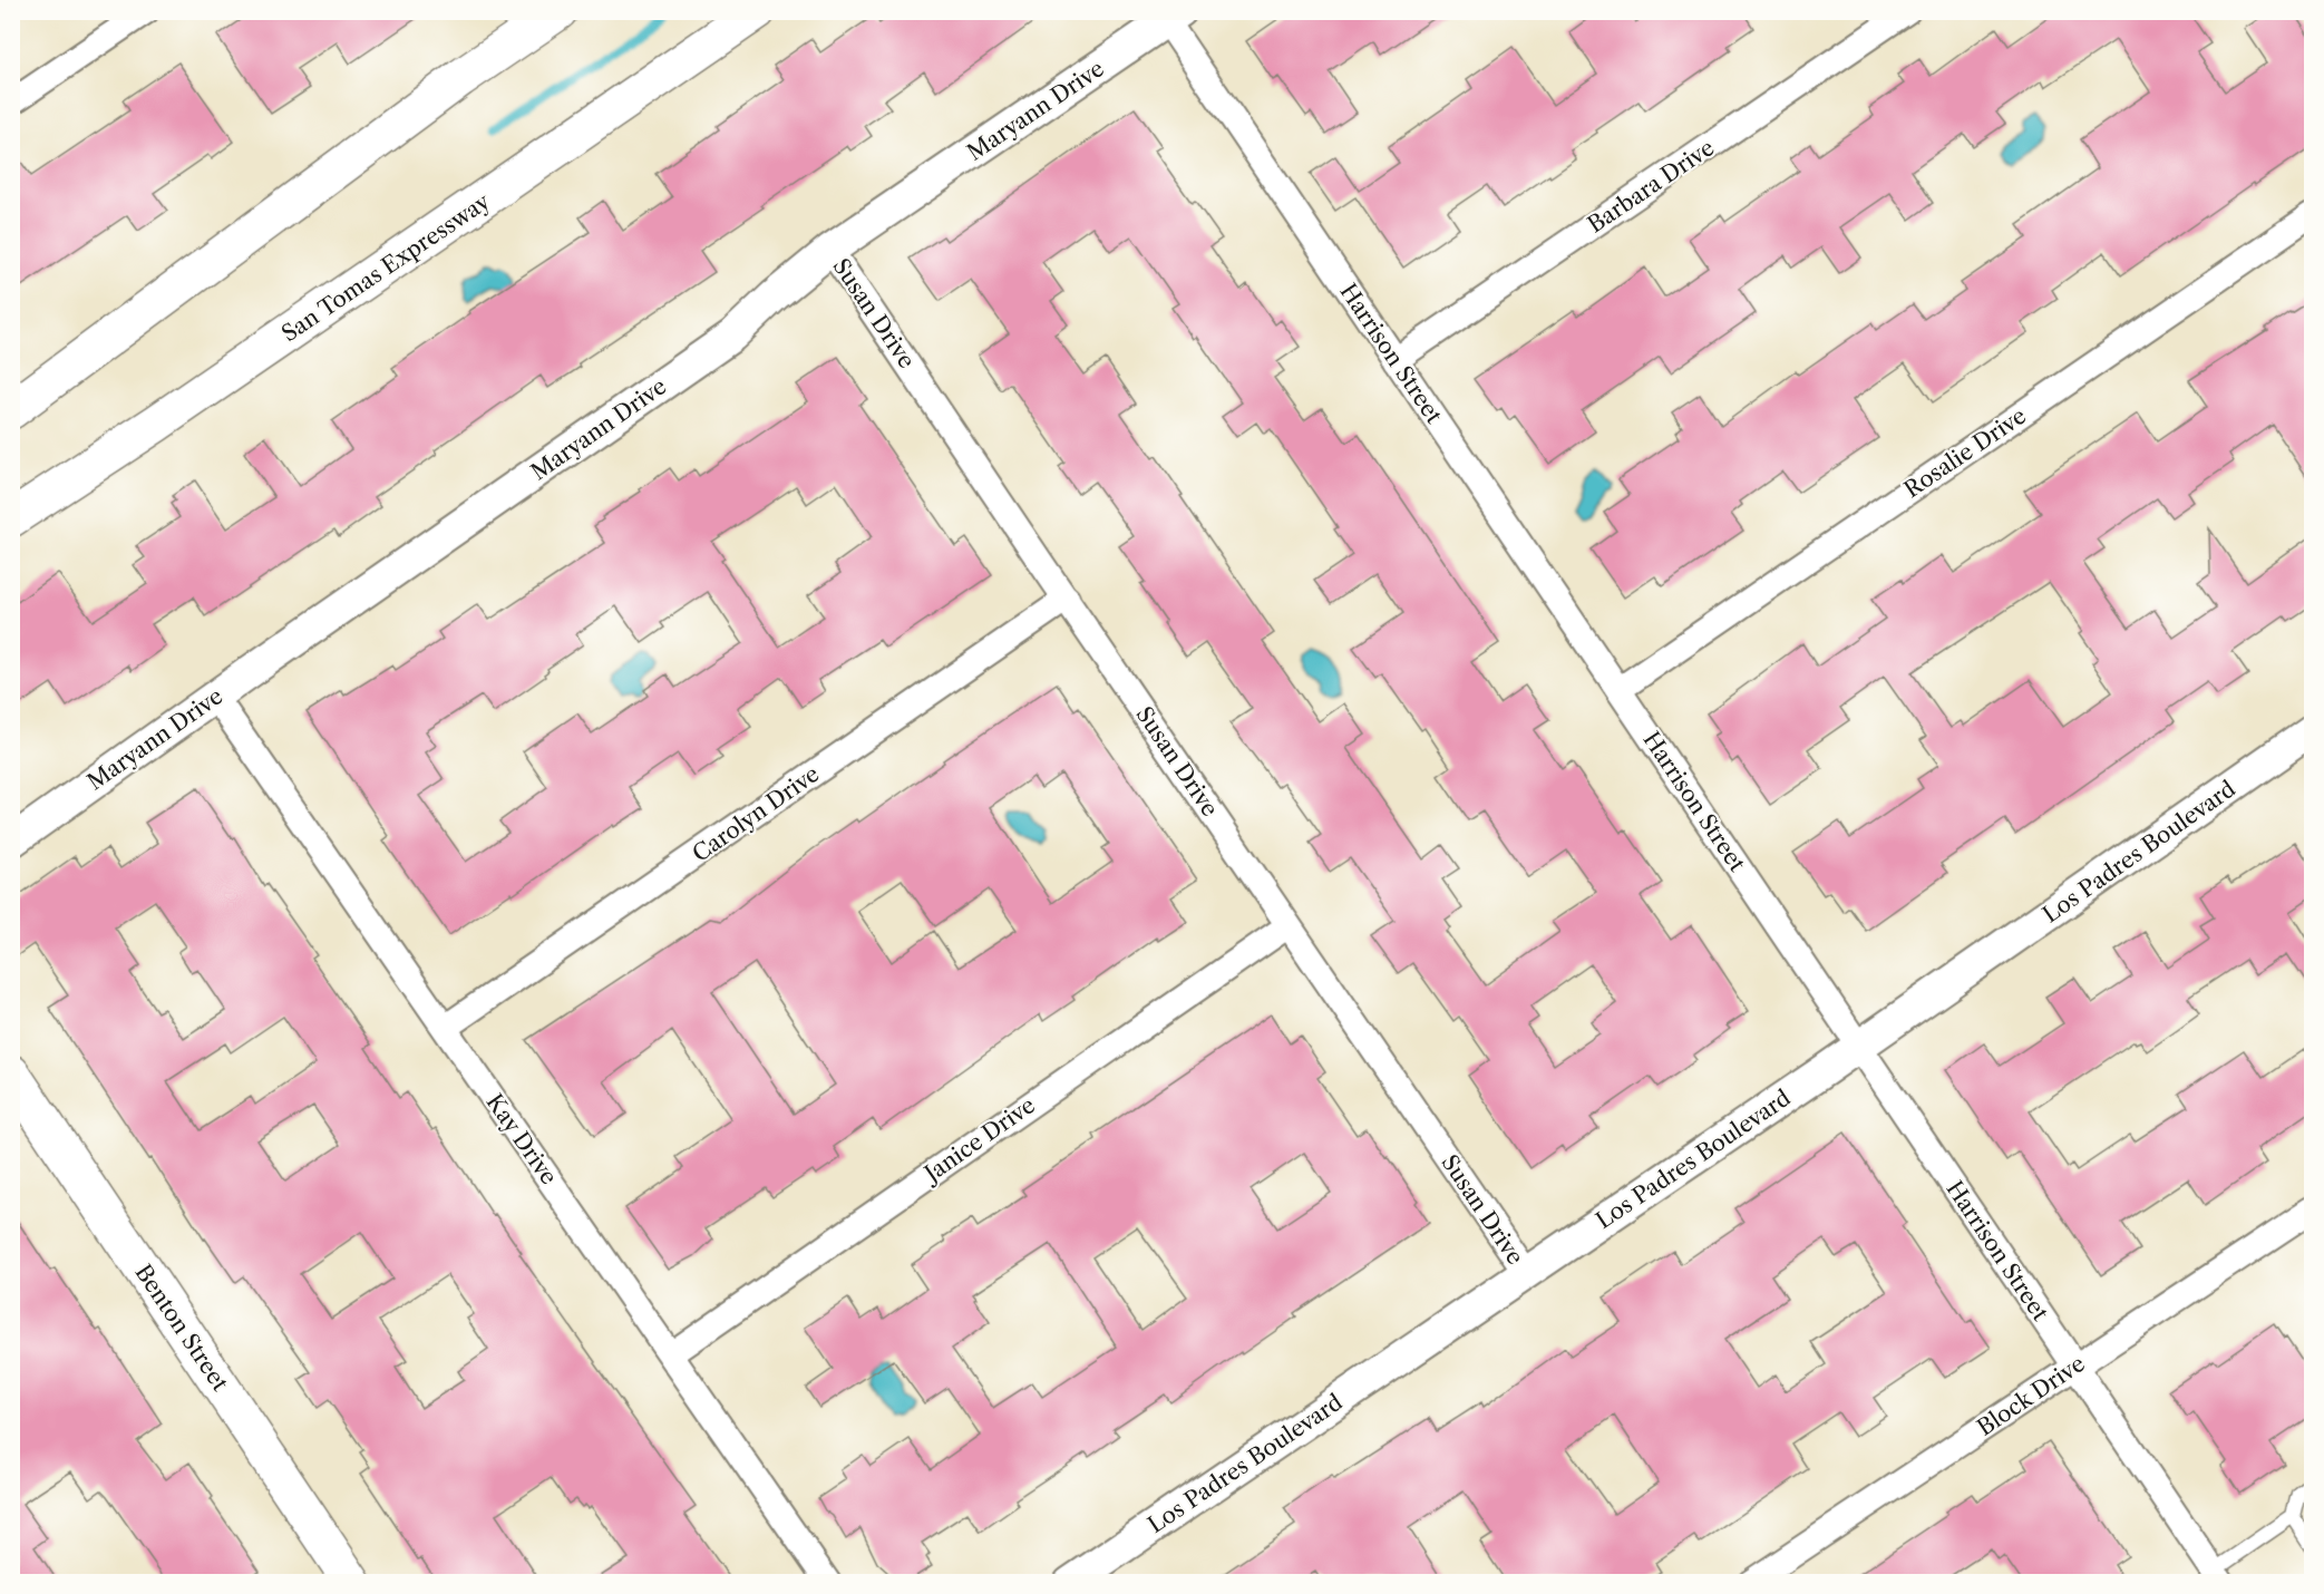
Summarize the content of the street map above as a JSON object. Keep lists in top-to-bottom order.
{
  "streets": {
    "main road": ["San Tomas Expressway", "Benton Street"],
    "street": [
      "Maryann Drive",
      "Barbara Drive",
      "Susan Drive",
      "Harrison Street",
      "Rosalie Drive",
      "Carolyn Drive",
      "Los Padres Boulevard",
      "Kay Drive",
      "Janice Drive",
      "Block Drive"
    ]
  },
  "crossings": [
    ["Maryann Drive", "Susan Drive"],
    ["Maryann Drive", "Harrison Street"],
    ["Maryann Drive", "Kay Drive"],
    ["Barbara Drive", "Harrison Street"],
    ["Susan Drive", "Carolyn Drive"],
    ["Susan Drive", "Los Padres Boulevard"],
    ["Susan Drive", "Janice Drive"],
    ["Harrison Street", "Rosalie Drive"],
    ["Harrison Street", "Los Padres Boulevard"],
    ["Harrison Street", "Block Drive"],
    ["Carolyn Drive", "Kay Drive"],
    ["Kay Drive", "Janice Drive"]
  ]
}
